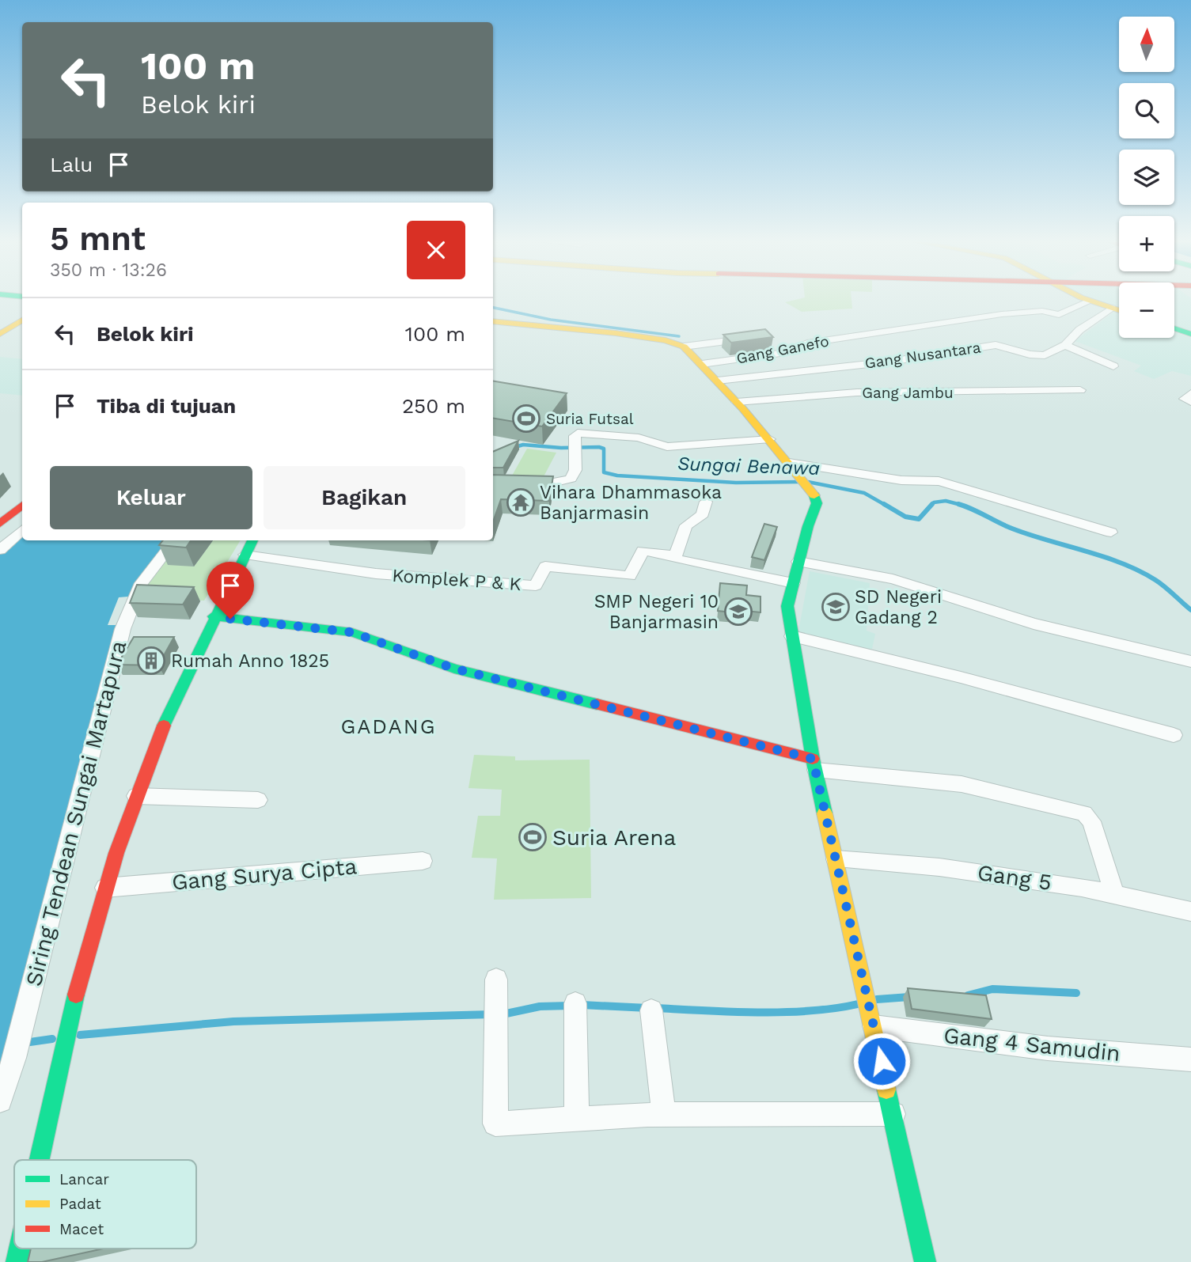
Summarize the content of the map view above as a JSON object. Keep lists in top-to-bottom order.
{
  "streets": {
    "street": [
      "Gang Ganefo",
      "Gang Nusantara",
      "Gang Jambu",
      "Komplek P & K",
      "Siring Tendean Sungai Martapura",
      "Gang Surya Cipta",
      "Gang 5",
      "Gang 4 Samudin"
    ]
  },
  "districts": ["GADANG"],
  "water": ["Sungai Benawa"],
  "places": {
    "sports": ["Suria Futsal", "Suria Arena"],
    "temple": ["Vihara Dhammasoka Banjarmasin"],
    "school or university": ["SD Negeri Gadang 2", "SMP Negeri 10 Banjarmasin"],
    "building": ["Rumah Anno 1825"]
  },
  "legend": ["Lancar", "Padat", "Macet"],
  "north": "top",
  "page": {
    "map_buttons": ["+", "−"],
    "turn": ["100 m", "Belok kiri"],
    "then": "Lalu",
    "heading": ["5 mnt", "350 m · 13:26"],
    "list": [
      {
        "name": "Belok kiri",
        "value": "100 m"
      },
      {
        "name": "Tiba di tujuan",
        "value": "250 m"
      }
    ],
    "buttons": ["Keluar", "Bagikan"]
  }
}
